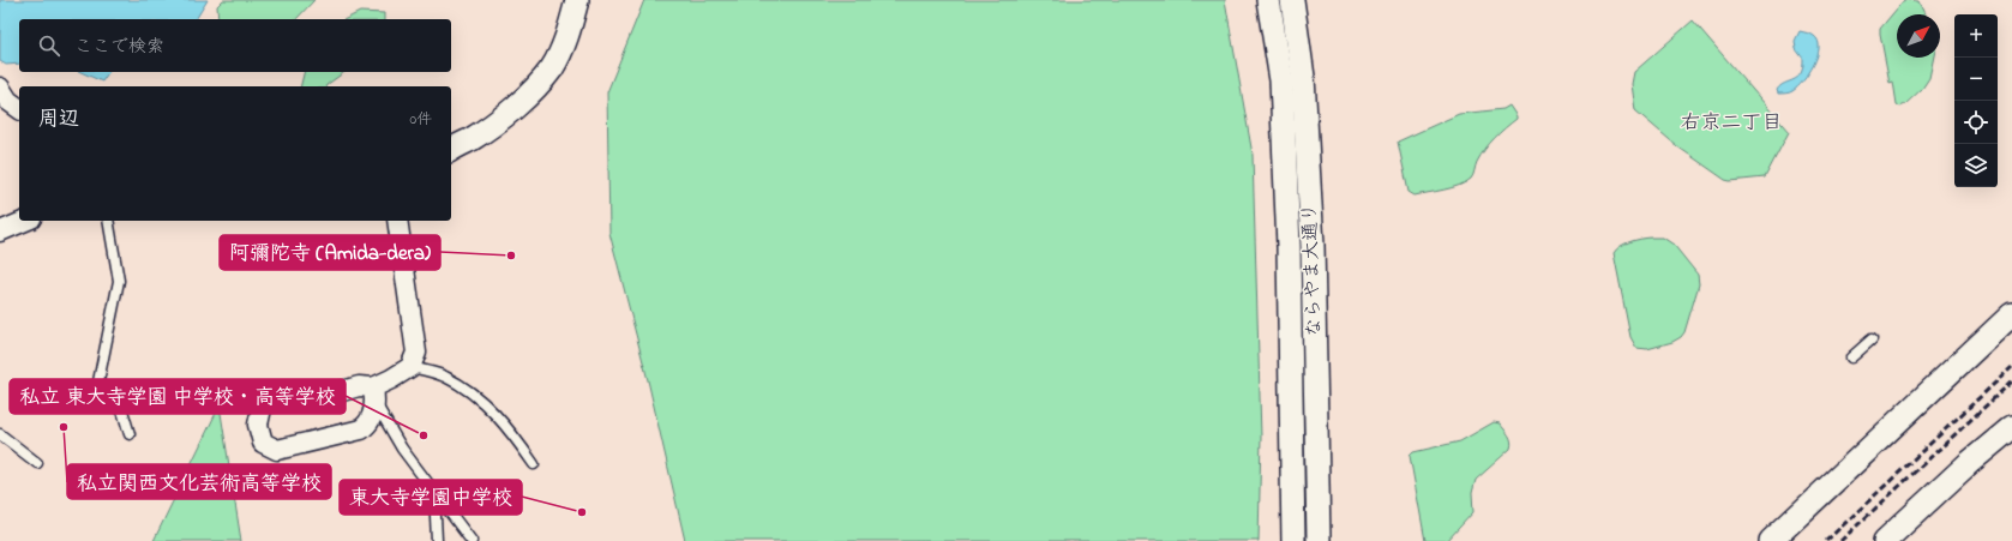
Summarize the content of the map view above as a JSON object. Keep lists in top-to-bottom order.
{
  "streets": {
    "street": ["ならやま大通り"]
  },
  "districts": ["右京二丁目"],
  "places": [
    "阿彌陀寺 (Amida-dera)",
    "私立関西文化芸術高等学校",
    "私立 東大寺学園 中学校・高等学校",
    "東大寺学園中学校"
  ],
  "north": "top right",
  "page": {
    "map_buttons": ["+", "−"],
    "search": "ここで検索",
    "heading": ["周辺", "0件"]
  }
}
